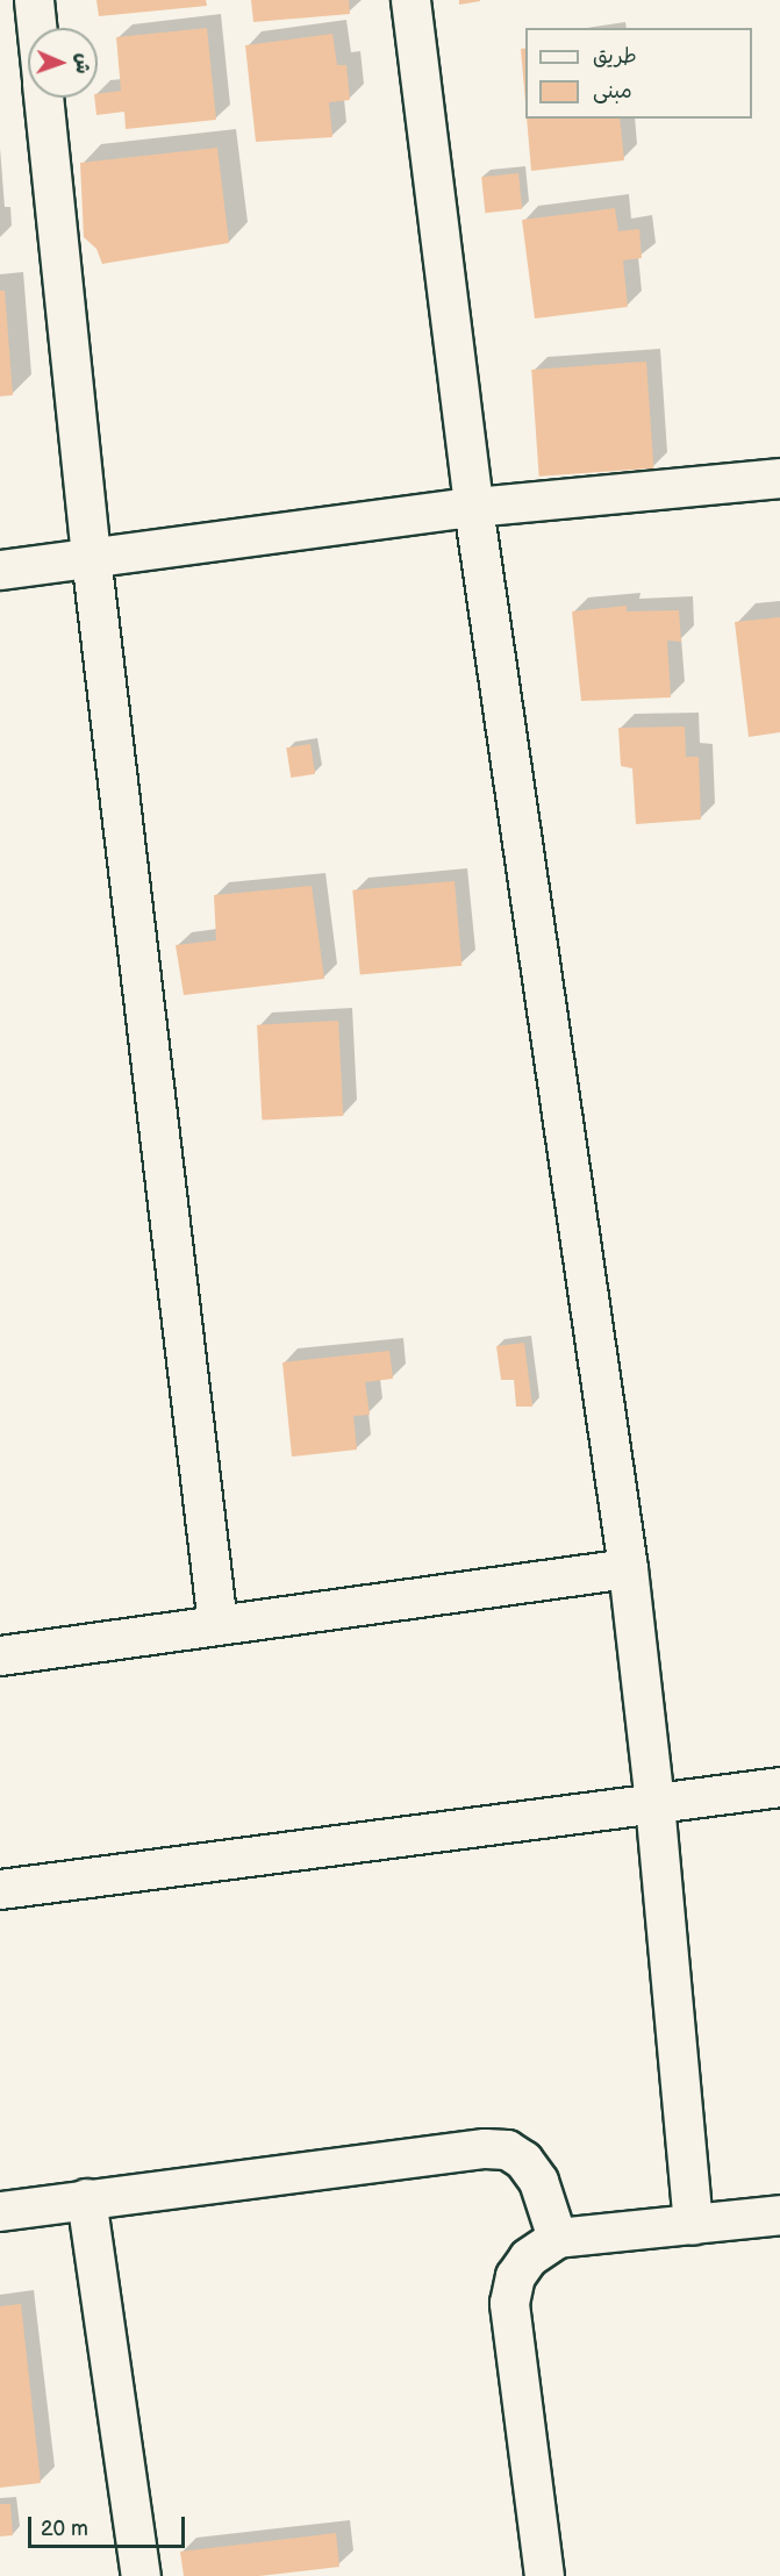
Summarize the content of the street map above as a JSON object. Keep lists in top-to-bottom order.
{
  "legend": ["طريق", "مبنى"],
  "scale_bar": "20 m",
  "north": "right"
}
